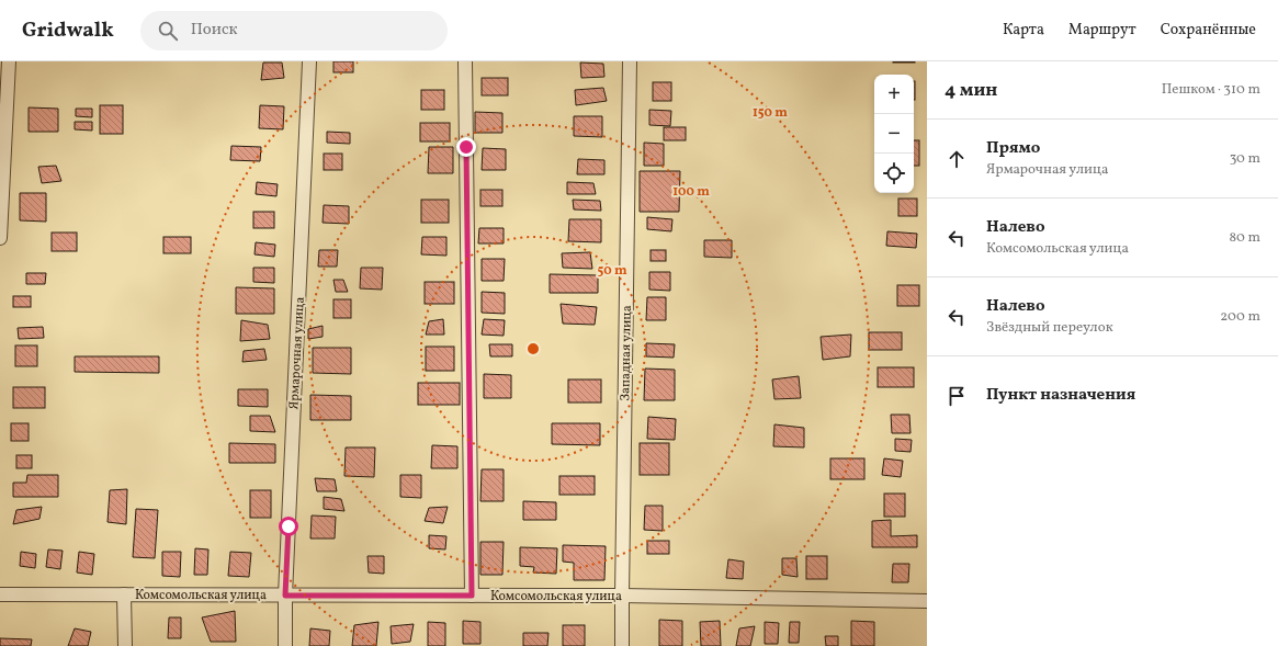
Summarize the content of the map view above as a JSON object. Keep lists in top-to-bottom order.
{
  "streets": {
    "street": ["Ярмарочная улица", "Западная улица", "Комсомольская улица"]
  },
  "crossings": [
    ["Ярмарочная улица", "Комсомольская улица"],
    ["Западная улица", "Комсомольская улица"]
  ],
  "page": {
    "header": "Gridwalk",
    "search": "Поиск",
    "nav": ["Карта", "Маршрут", "Сохранённые"],
    "heading": ["4 мин", "Пешком · 310 m"],
    "map_buttons": ["+", "−"],
    "list": [
      ["Прямо", "Ярмарочная улица", "30 m"],
      ["Налево", "Комсомольская улица", "80 m"],
      ["Налево", "Звёздный переулок", "200 m"],
      "Пункт назначения"
    ]
  },
  "rings": ["150 m", "100 m", "50 m"]
}
